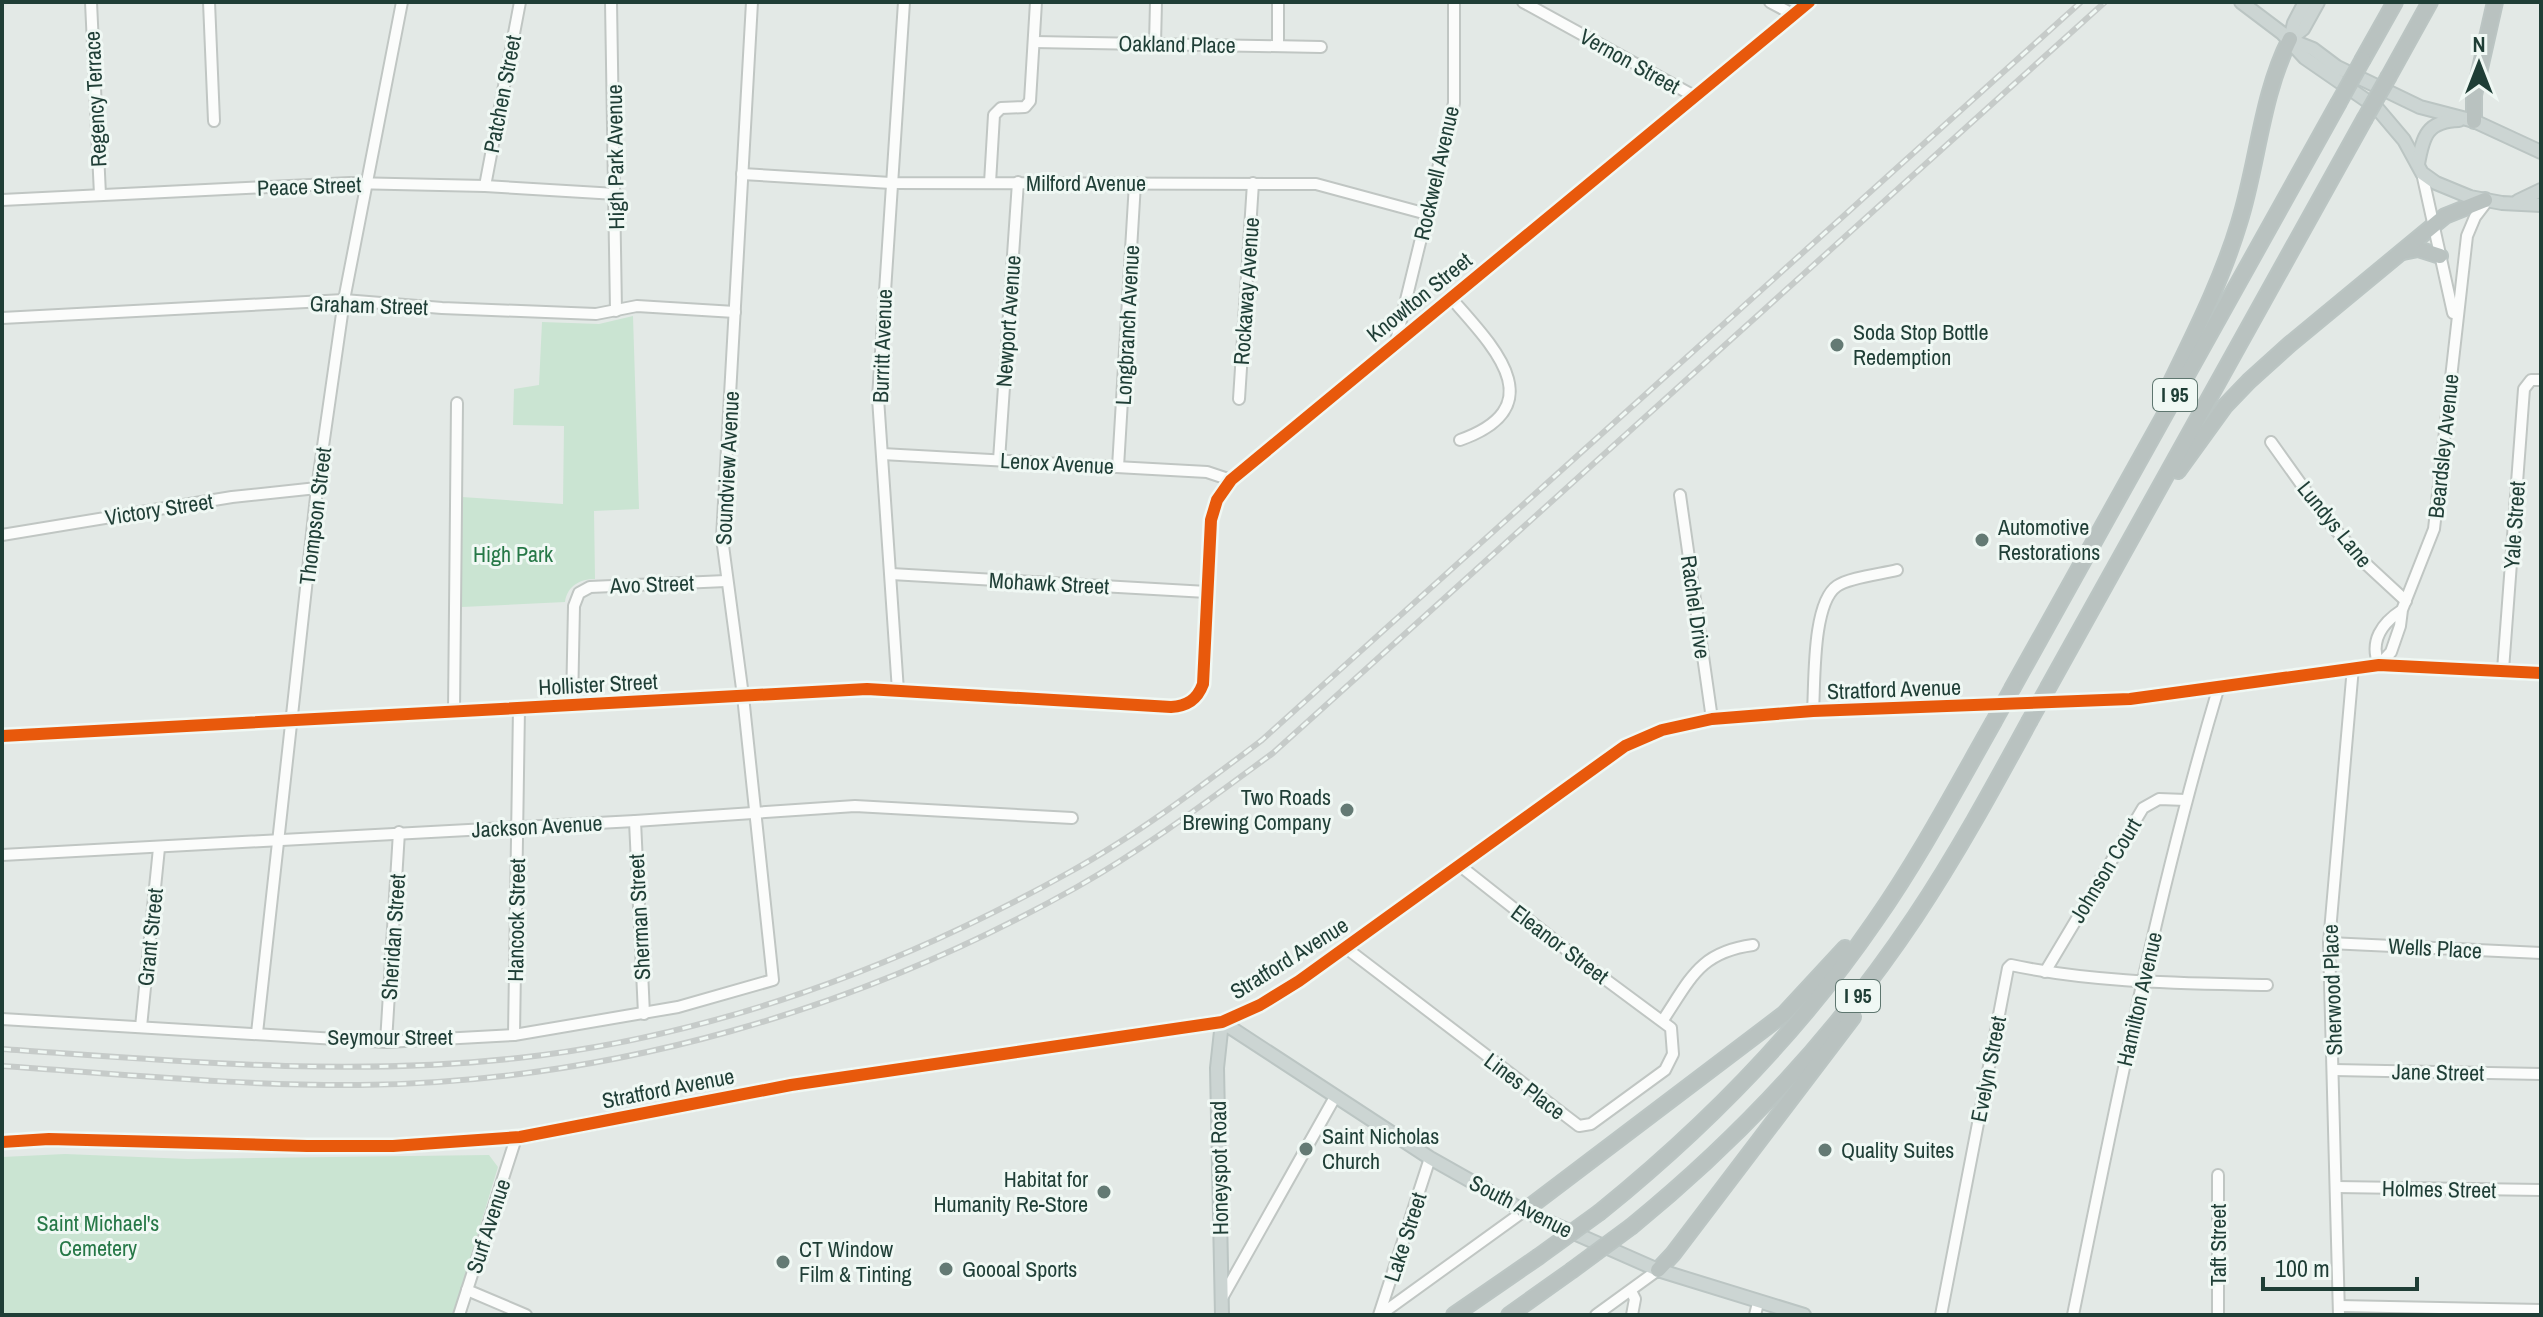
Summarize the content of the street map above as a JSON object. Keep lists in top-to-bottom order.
{
  "streets": {
    "highway": ["I 95"],
    "main road": ["Stratford Avenue", "Honeyspot Road", "South Avenue"],
    "street": [
      "Oakland Place",
      "Vernon Street",
      "Patchen Street",
      "Regency Terrace",
      "High Park Avenue",
      "Rockwell Avenue",
      "Milford Avenue",
      "Peace Street",
      "Rockaway Avenue",
      "Knowlton Street",
      "Graham Street",
      "Newport Avenue",
      "Longbranch Avenue",
      "Burritt Avenue",
      "Beardsley Avenue",
      "Lenox Avenue",
      "Soundview Avenue",
      "Victory Street",
      "Thompson Street",
      "Lundys Lane",
      "Yale Street",
      "Mohawk Street",
      "Avo Street",
      "Rachel Drive",
      "Hollister Street",
      "Jackson Avenue",
      "Johnson Court",
      "Sherman Street",
      "Hancock Street",
      "Grant Street",
      "Sheridan Street",
      "Eleanor Street",
      "Wells Place",
      "Sherwood Place",
      "Hamilton Avenue",
      "Seymour Street",
      "Evelyn Street",
      "Jane Street",
      "Lines Place",
      "Holmes Street",
      "Surf Avenue",
      "Lake Street",
      "Taft Street"
    ]
  },
  "crossings": [
    ["Vernon Street", "Knowlton Street"],
    ["Patchen Street", "Peace Street"],
    ["Regency Terrace", "Peace Street"],
    ["High Park Avenue", "Peace Street"],
    ["High Park Avenue", "Graham Street"],
    ["Rockwell Avenue", "Milford Avenue"],
    ["Rockwell Avenue", "Knowlton Street"],
    ["Milford Avenue", "Rockaway Avenue"],
    ["Milford Avenue", "Newport Avenue"],
    ["Milford Avenue", "Longbranch Avenue"],
    ["Milford Avenue", "Burritt Avenue"],
    ["Milford Avenue", "Soundview Avenue"],
    ["Peace Street", "Thompson Street"],
    ["Knowlton Street", "Lenox Avenue"],
    ["Knowlton Street", "Mohawk Street"],
    ["Knowlton Street", "Hollister Street"],
    ["Graham Street", "Soundview Avenue"],
    ["Graham Street", "Thompson Street"],
    ["Newport Avenue", "Lenox Avenue"],
    ["Longbranch Avenue", "Lenox Avenue"],
    ["Burritt Avenue", "Lenox Avenue"],
    ["Burritt Avenue", "Mohawk Street"],
    ["Burritt Avenue", "Hollister Street"],
    ["Beardsley Avenue", "Lundys Lane"],
    ["Beardsley Avenue", "Stratford Avenue"],
    ["Soundview Avenue", "Avo Street"],
    ["Soundview Avenue", "Hollister Street"],
    ["Soundview Avenue", "Jackson Avenue"],
    ["Soundview Avenue", "Seymour Street"],
    ["Victory Street", "Thompson Street"],
    ["Thompson Street", "Hollister Street"],
    ["Thompson Street", "Jackson Avenue"],
    ["Thompson Street", "Seymour Street"],
    ["Yale Street", "Stratford Avenue"],
    ["Avo Street", "Hollister Street"],
    ["Rachel Drive", "Stratford Avenue"],
    ["Hollister Street", "Hancock Street"],
    ["Stratford Avenue", "Eleanor Street"],
    ["Stratford Avenue", "Sherwood Place"],
    ["Stratford Avenue", "Hamilton Avenue"],
    ["Stratford Avenue", "Lines Place"],
    ["Stratford Avenue", "Honeyspot Road"],
    ["Stratford Avenue", "South Avenue"],
    ["Stratford Avenue", "Surf Avenue"],
    ["Jackson Avenue", "Sherman Street"],
    ["Jackson Avenue", "Hancock Street"],
    ["Jackson Avenue", "Grant Street"],
    ["Jackson Avenue", "Sheridan Street"],
    ["Johnson Court", "Hamilton Avenue"],
    ["Johnson Court", "Evelyn Street"],
    ["Sherman Street", "Seymour Street"],
    ["Hancock Street", "Seymour Street"],
    ["Grant Street", "Seymour Street"],
    ["Sheridan Street", "Seymour Street"],
    ["Eleanor Street", "Lines Place"],
    ["Wells Place", "Sherwood Place"],
    ["Sherwood Place", "Jane Street"],
    ["Sherwood Place", "Holmes Street"],
    ["Honeyspot Road", "South Avenue"],
    ["South Avenue", "Lake Street"]
  ],
  "parks": ["High Park", "Saint Michael's Cemetery"],
  "places": [
    "Soda Stop Bottle Redemption",
    "Automotive Restorations",
    "Two Roads Brewing Company",
    "Saint Nicholas Church",
    "Quality Suites",
    "Habitat for Humanity Re-Store",
    "CT Window Film & Tinting",
    "Goooal Sports"
  ],
  "scale_bar": "100 m",
  "north": "top"
}
